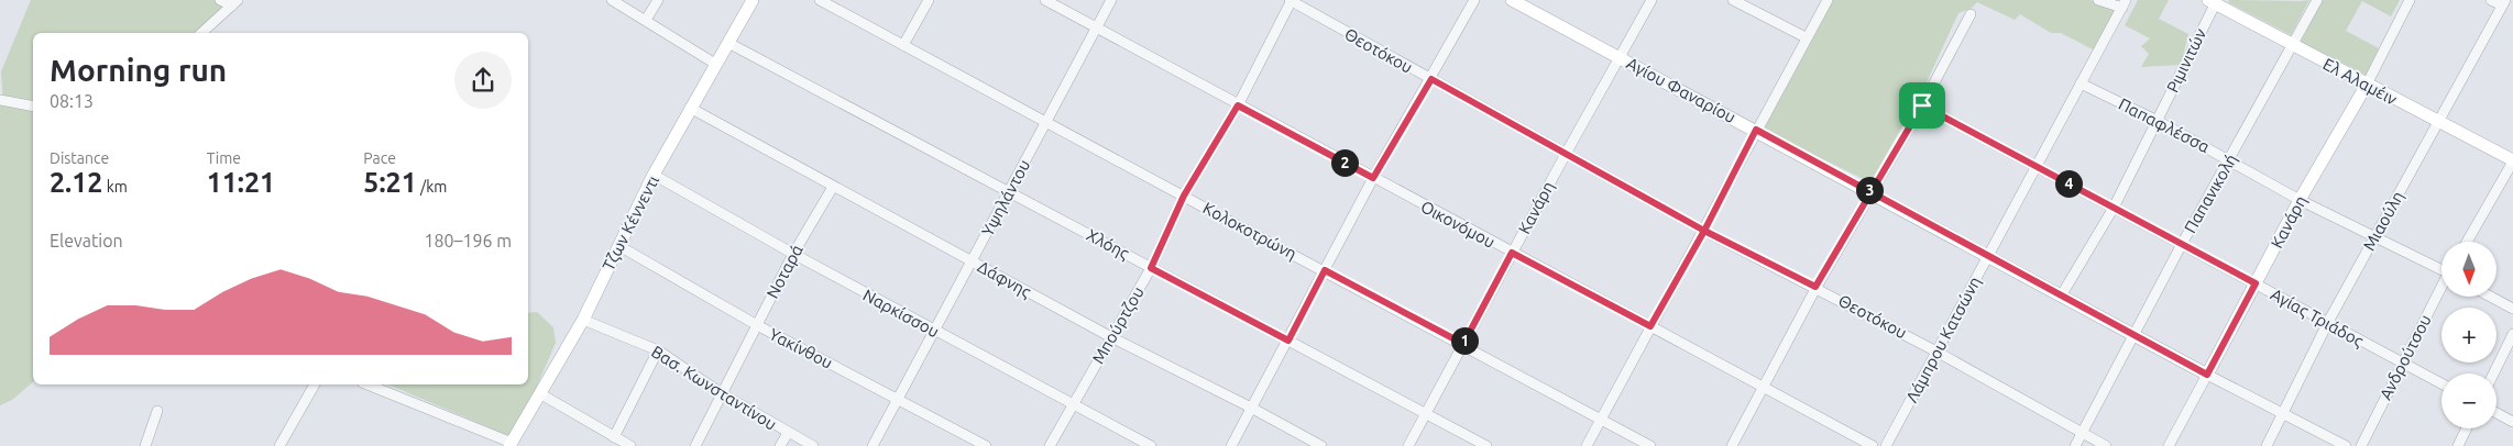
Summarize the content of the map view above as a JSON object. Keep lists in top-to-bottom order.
{
  "streets": {
    "street": [
      "Θεοτόκου",
      "Ριμινιτών",
      "Ελ Αλαμέιν",
      "Αγίου Φαναρίου",
      "Παπαφλέσσα",
      "Παπανικολή",
      "Υψηλάντου",
      "Κανάρη",
      "Μιαούλη",
      "Τζων Κέννεντι",
      "Οικονόμου",
      "Κολοκοτρώνη",
      "Χλόης",
      "Νοταρά",
      "Δάφνης",
      "Ναρκίσσου",
      "Αγίας Τριάδος",
      "Μπούρτζου",
      "Λάμπρου Κατσώνη",
      "Υακίνθου",
      "Ανδρούτσου",
      "Βασ. Κωνσταντίνου"
    ]
  },
  "crossings": [
    ["Θεοτόκου", "Παπανικολή"],
    ["Θεοτόκου", "Κανάρη"],
    ["Θεοτόκου", "Μπούρτζου"],
    ["Θεοτόκου", "Λάμπρου Κατσώνη"],
    ["Ριμινιτών", "Ελ Αλαμέιν"],
    ["Ριμινιτών", "Αγίου Φαναρίου"],
    ["Ριμινιτών", "Παπαφλέσσα"],
    ["Ριμινιτών", "Αγίας Τριάδος"],
    ["Ελ Αλαμέιν", "Παπανικολή"],
    ["Ελ Αλαμέιν", "Κανάρη"],
    ["Ελ Αλαμέιν", "Μιαούλη"],
    ["Αγίου Φαναρίου", "Παπανικολή"],
    ["Αγίου Φαναρίου", "Κανάρη"],
    ["Αγίου Φαναρίου", "Μιαούλη"],
    ["Αγίου Φαναρίου", "Λάμπρου Κατσώνη"],
    ["Παπαφλέσσα", "Παπανικολή"],
    ["Παπαφλέσσα", "Κανάρη"],
    ["Παπαφλέσσα", "Μιαούλη"],
    ["Παπαφλέσσα", "Λάμπρου Κατσώνη"],
    ["Παπανικολή", "Αγίας Τριάδος"],
    ["Υψηλάντου", "Οικονόμου"],
    ["Υψηλάντου", "Κολοκοτρώνη"],
    ["Υψηλάντου", "Χλόης"],
    ["Υψηλάντου", "Δάφνης"],
    ["Υψηλάντου", "Ναρκίσσου"],
    ["Υψηλάντου", "Υακίνθου"],
    ["Κανάρη", "Οικονόμου"],
    ["Κανάρη", "Κολοκοτρώνη"],
    ["Κανάρη", "Χλόης"],
    ["Κανάρη", "Αγίας Τριάδος"],
    ["Μιαούλη", "Αγίας Τριάδος"],
    ["Τζων Κέννεντι", "Χλόης"],
    ["Τζων Κέννεντι", "Δάφνης"],
    ["Τζων Κέννεντι", "Ναρκίσσου"],
    ["Τζων Κέννεντι", "Υακίνθου"],
    ["Τζων Κέννεντι", "Βασ. Κωνσταντίνου"],
    ["Οικονόμου", "Μπούρτζου"],
    ["Κολοκοτρώνη", "Μπούρτζου"],
    ["Χλόης", "Μπούρτζου"],
    ["Νοταρά", "Δάφνης"],
    ["Νοταρά", "Ναρκίσσου"],
    ["Νοταρά", "Υακίνθου"],
    ["Νοταρά", "Βασ. Κωνσταντίνου"],
    ["Δάφνης", "Μπούρτζου"],
    ["Ναρκίσσου", "Μπούρτζου"],
    ["Αγίας Τριάδος", "Λάμπρου Κατσώνη"],
    ["Αγίας Τριάδος", "Ανδρούτσου"]
  ],
  "north": "bottom",
  "page": {
    "heading": ["Morning run", "08:13"],
    "stats": [
      ["Distance", "2.12 km"],
      ["Time", "11:21"],
      ["Pace", "5:21 /km"]
    ],
    "pins": [
      "2",
      "4",
      "3",
      "1"
    ],
    "chart": ["Elevation", "180–196 m"],
    "map_buttons": ["+", "−"]
  }
}
